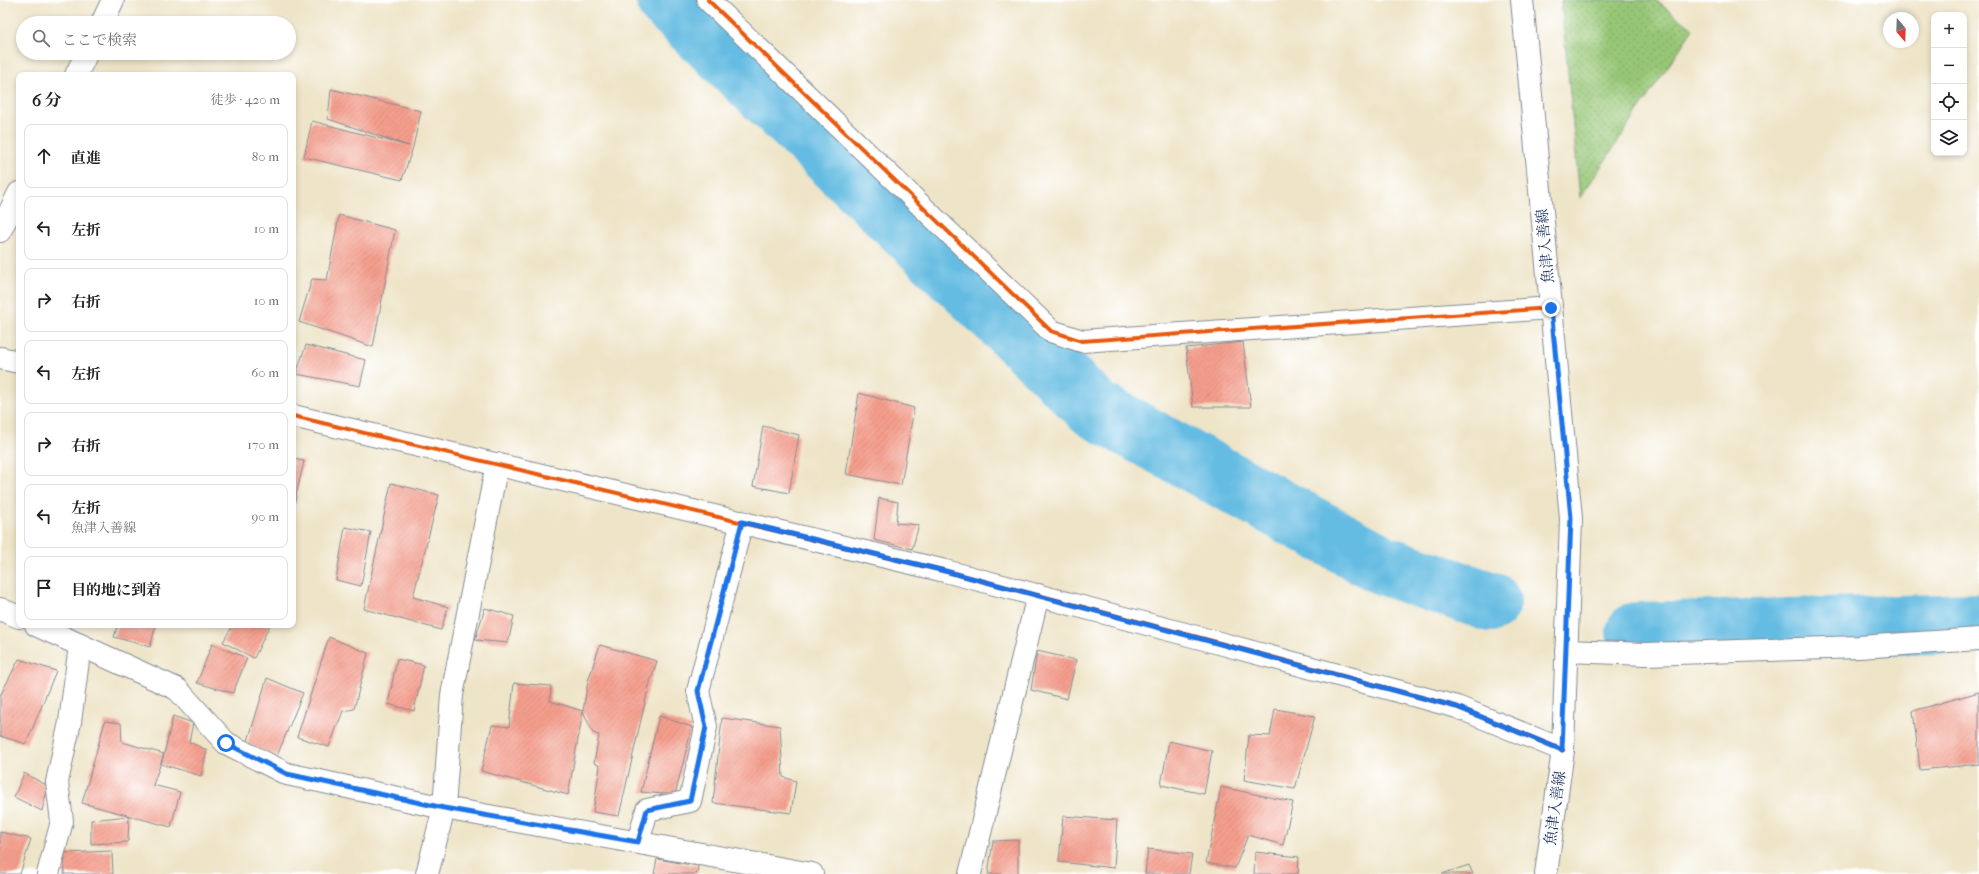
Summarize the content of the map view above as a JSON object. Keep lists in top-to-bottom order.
{
  "streets": {
    "street": ["魚津入善線"]
  },
  "north": "bottom",
  "page": {
    "map_buttons": ["+", "−"],
    "search": "ここで検索",
    "heading": ["6 分", "徒歩 · 420 m"],
    "list": [
      ["直進", "80 m"],
      ["左折", "10 m"],
      ["右折", "10 m"],
      ["左折", "60 m"],
      ["右折", "170 m"],
      ["左折", "魚津入善線", "90 m"],
      "目的地に到着"
    ]
  }
}
